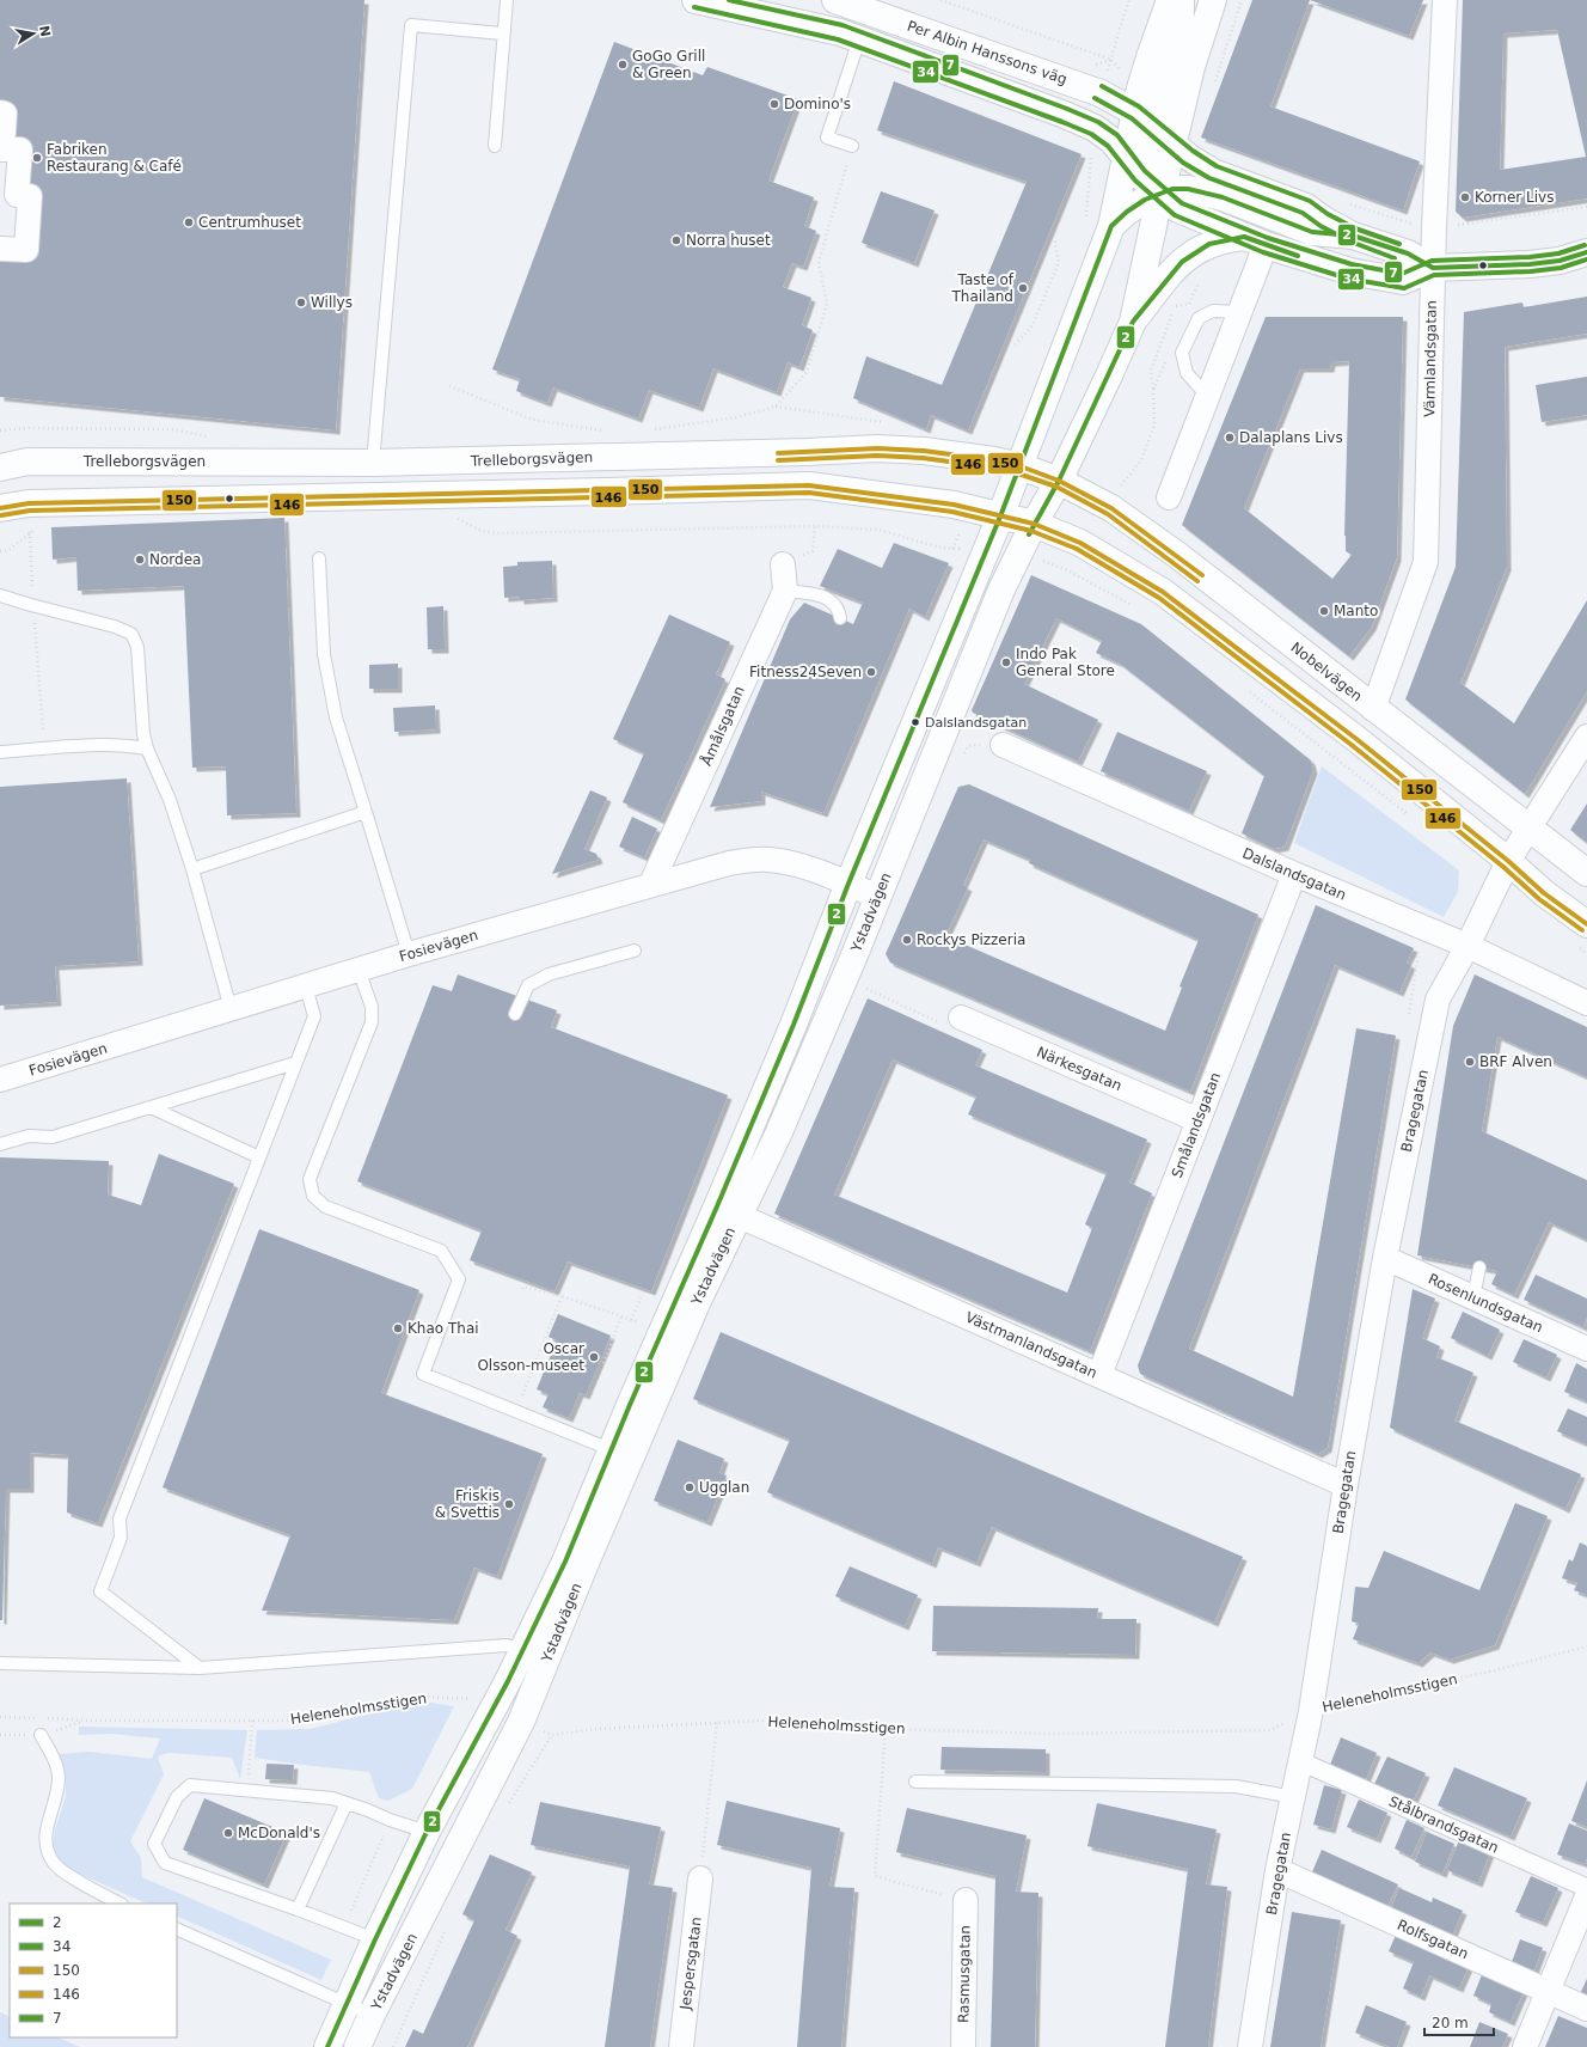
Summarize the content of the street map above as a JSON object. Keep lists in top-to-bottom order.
{
  "streets": {
    "main road": [
      "Per Albin Hanssons väg",
      "Trelleborgsvägen",
      "Nobelvägen",
      "Ystadvägen"
    ],
    "street": [
      "Värmlandsgatan",
      "Åmålsgatan",
      "Dalslandsgatan",
      "Fosievägen",
      "Närkesgatan",
      "Bragegatan",
      "Smålandsgatan",
      "Rosenlundsgatan",
      "Västmanlandsgatan",
      "Stålbrandsgatan",
      "Rolfsgatan",
      "Jespersgatan",
      "Rasmusgatan"
    ],
    "path": ["Heleneholmsstigen"]
  },
  "crossings": [
    ["Per Albin Hanssons väg", "Värmlandsgatan"],
    ["Per Albin Hanssons väg", "Ystadvägen"],
    ["Värmlandsgatan", "Nobelvägen"],
    ["Trelleborgsvägen", "Nobelvägen"],
    ["Trelleborgsvägen", "Ystadvägen"],
    ["Nobelvägen", "Ystadvägen"],
    ["Nobelvägen", "Bragegatan"],
    ["Åmålsgatan", "Fosievägen"],
    ["Dalslandsgatan", "Bragegatan"],
    ["Dalslandsgatan", "Smålandsgatan"],
    ["Ystadvägen", "Fosievägen"],
    ["Ystadvägen", "Västmanlandsgatan"],
    ["Ystadvägen", "Heleneholmsstigen"],
    ["Närkesgatan", "Smålandsgatan"],
    ["Bragegatan", "Rosenlundsgatan"],
    ["Bragegatan", "Västmanlandsgatan"],
    ["Bragegatan", "Heleneholmsstigen"],
    ["Bragegatan", "Stålbrandsgatan"],
    ["Bragegatan", "Rolfsgatan"],
    ["Smålandsgatan", "Västmanlandsgatan"]
  ],
  "places": [
    "GoGo Grill & Green",
    "Domino's",
    "Fabriken Restaurang & Café",
    "Korner Livs",
    "Centrumhuset",
    "Norra huset",
    "Taste of Thailand",
    "Willys",
    "Dalaplans Livs",
    "Nordea",
    "Manto",
    "Indo Pak General Store",
    "Fitness24Seven",
    "Dalslandsgatan",
    "Rockys Pizzeria",
    "BRF Alven",
    "Khao Thai",
    "Oscar Olsson-museet",
    "Ugglan",
    "Friskis & Svettis",
    "McDonald's"
  ],
  "lines": [
    "transit line 7",
    "transit line 34",
    "transit line 2",
    "transit line 150",
    "transit line 146"
  ],
  "legend": [
    "2",
    "34",
    "150",
    "146",
    "7"
  ],
  "scale_bar": "20 m",
  "north": "right"
}
